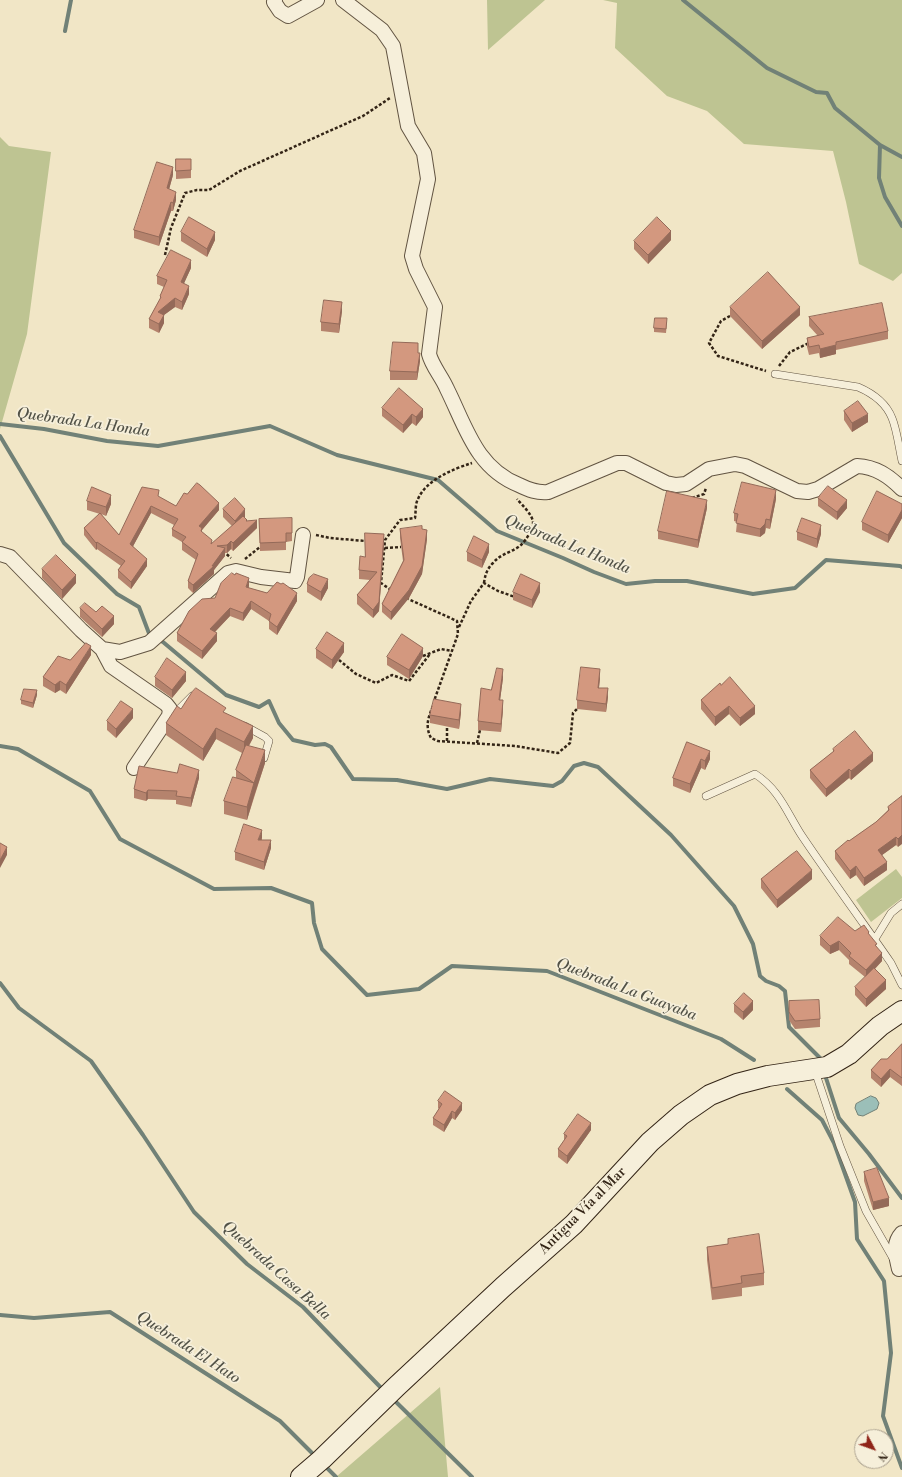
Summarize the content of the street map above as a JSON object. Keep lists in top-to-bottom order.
{
  "streets": {
    "main road": ["Antigua Vía al Mar"]
  },
  "water": [
    "Quebrada La Honda",
    "Quebrada La Guayaba",
    "Quebrada Casa Bella",
    "Quebrada El Hato"
  ],
  "north": "bottom right"
}
